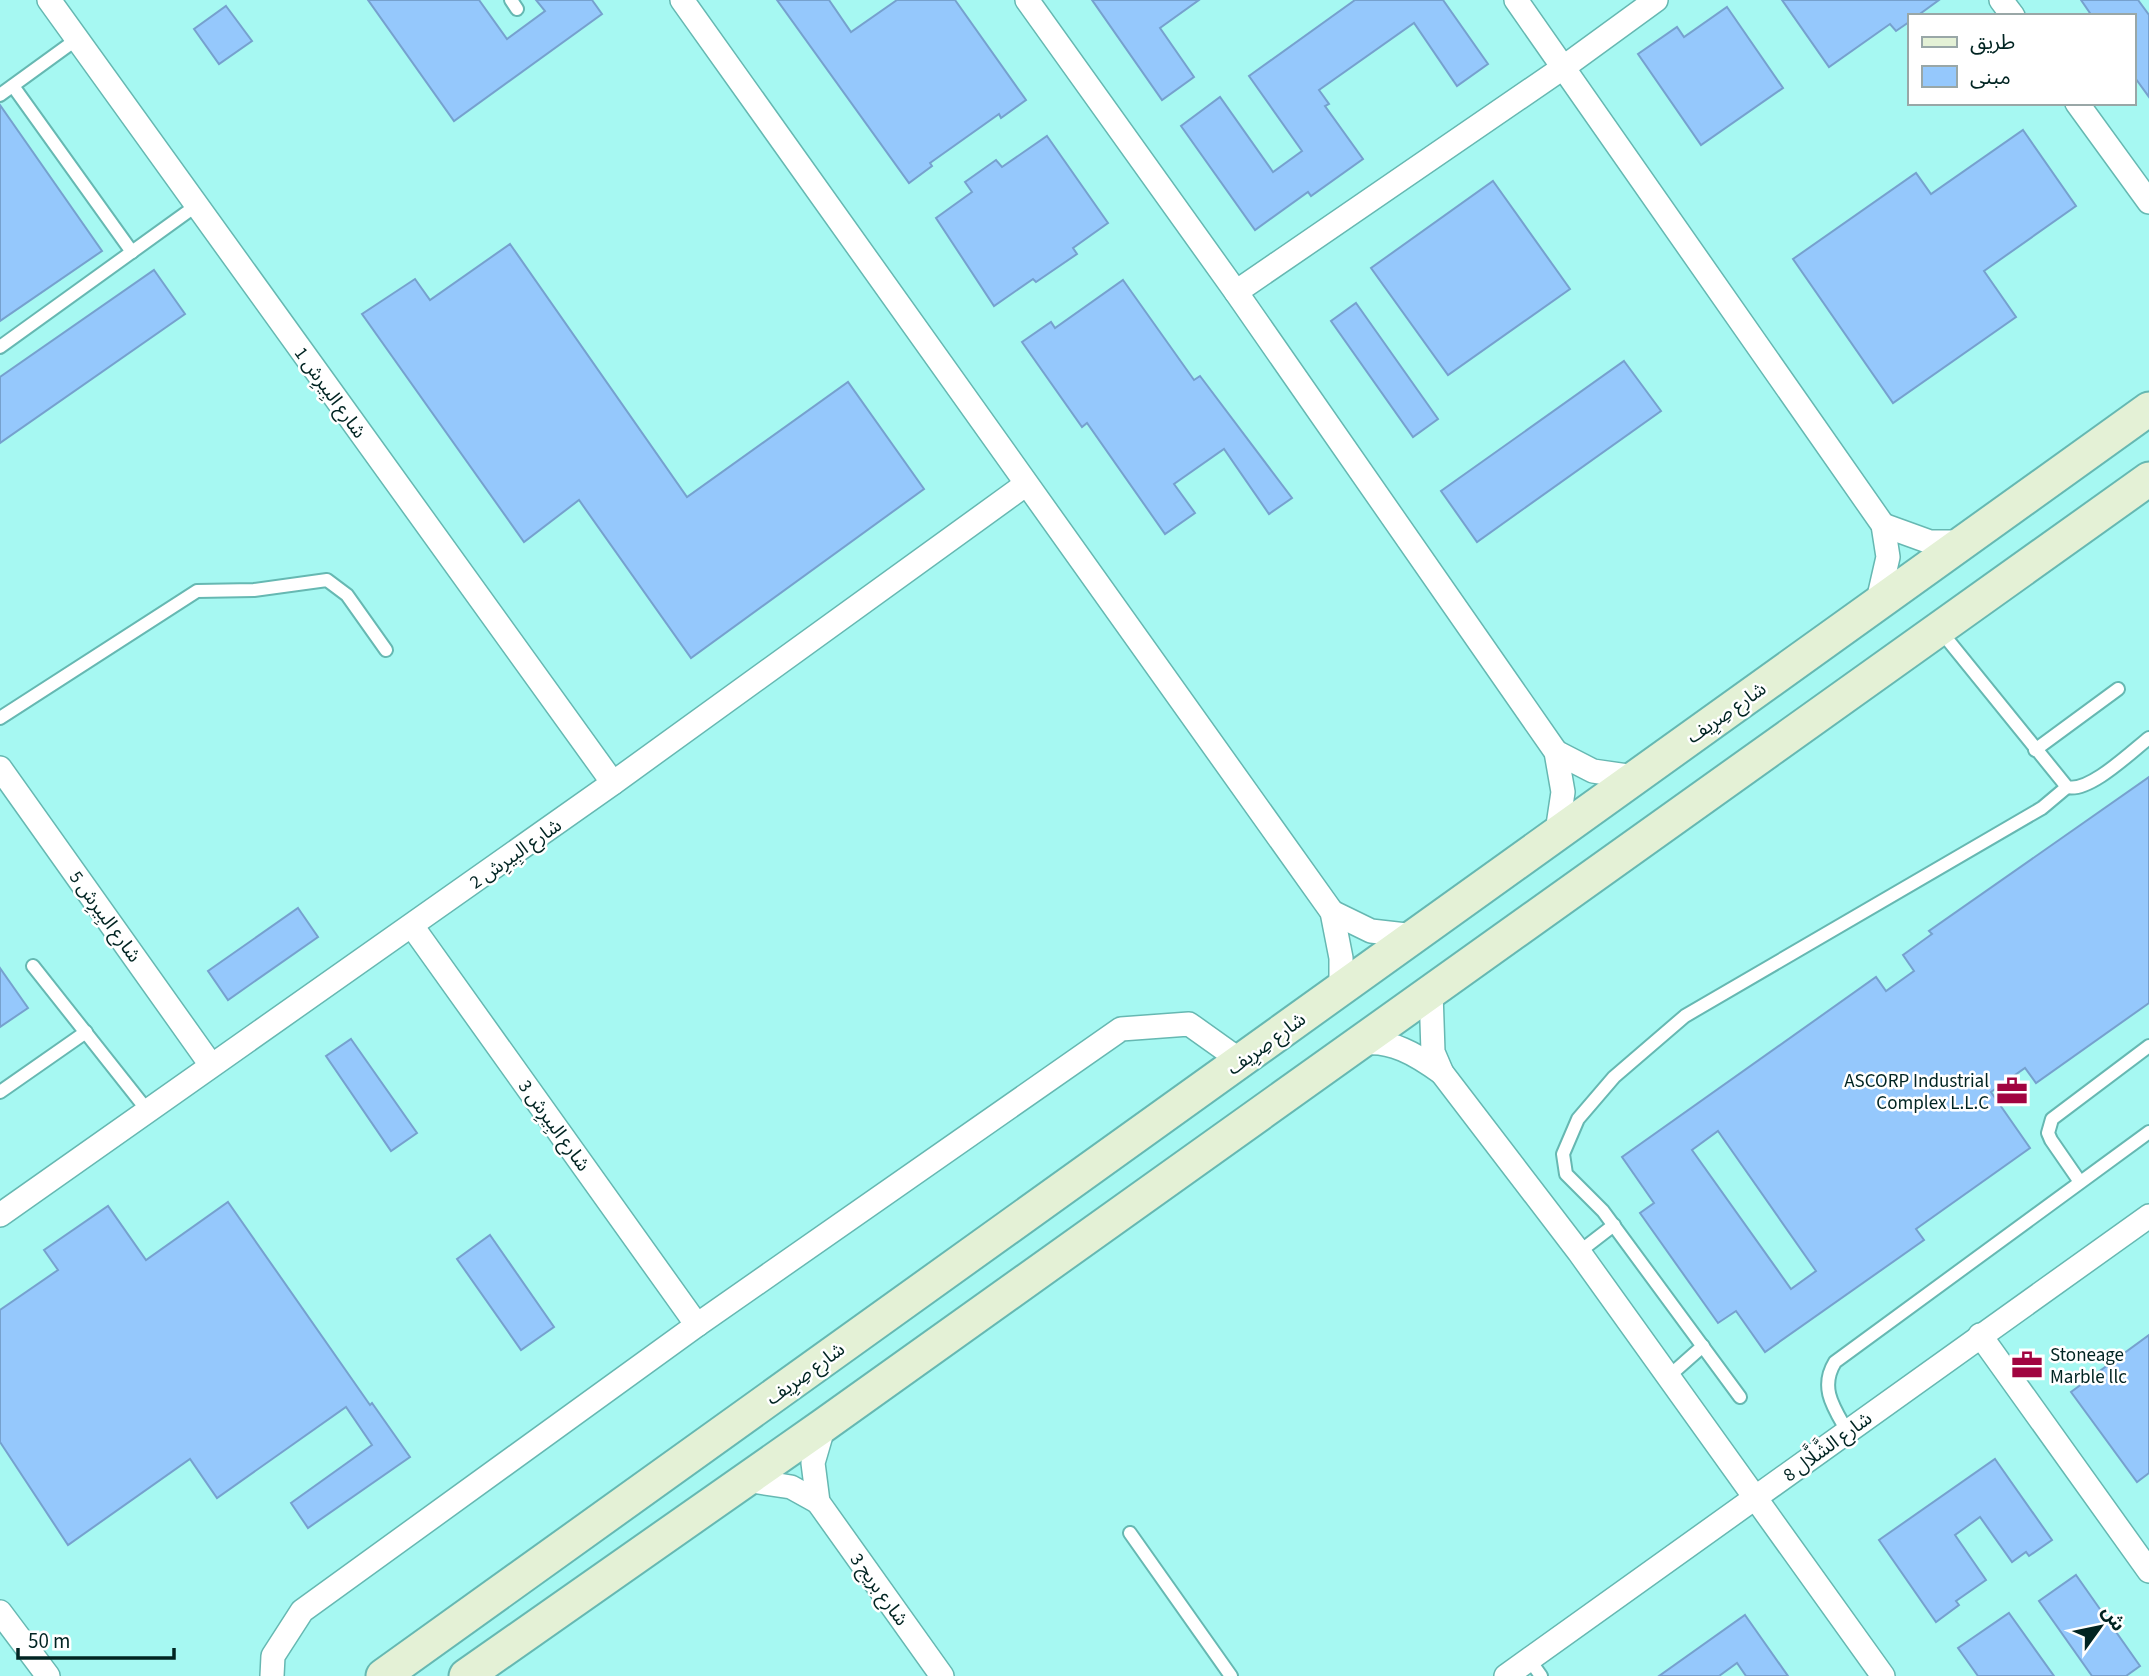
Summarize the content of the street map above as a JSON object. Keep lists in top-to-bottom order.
{
  "streets": {
    "main road": ["شارع صِرِيف"],
    "street": [
      "شارع البِيرِش 1",
      "شارع البِيرِش 2",
      "شارع البِيرِش 5",
      "شارع البِيرِش 3",
      "شارع الشَّلَّال 8",
      "شارع بريج 3"
    ]
  },
  "crossings": [
    ["شارع البِيرِش 1", "شارع البِيرِش 2"],
    ["شارع البِيرِش 2", "شارع البِيرِش 5"],
    ["شارع البِيرِش 2", "شارع البِيرِش 3"]
  ],
  "places": {
    "office": ["ASCORP Industrial Complex L.L.C", "Stoneage Marble llc"]
  },
  "legend": ["طريق", "مبنى"],
  "scale_bar": "50 m",
  "north": "top right"
}
